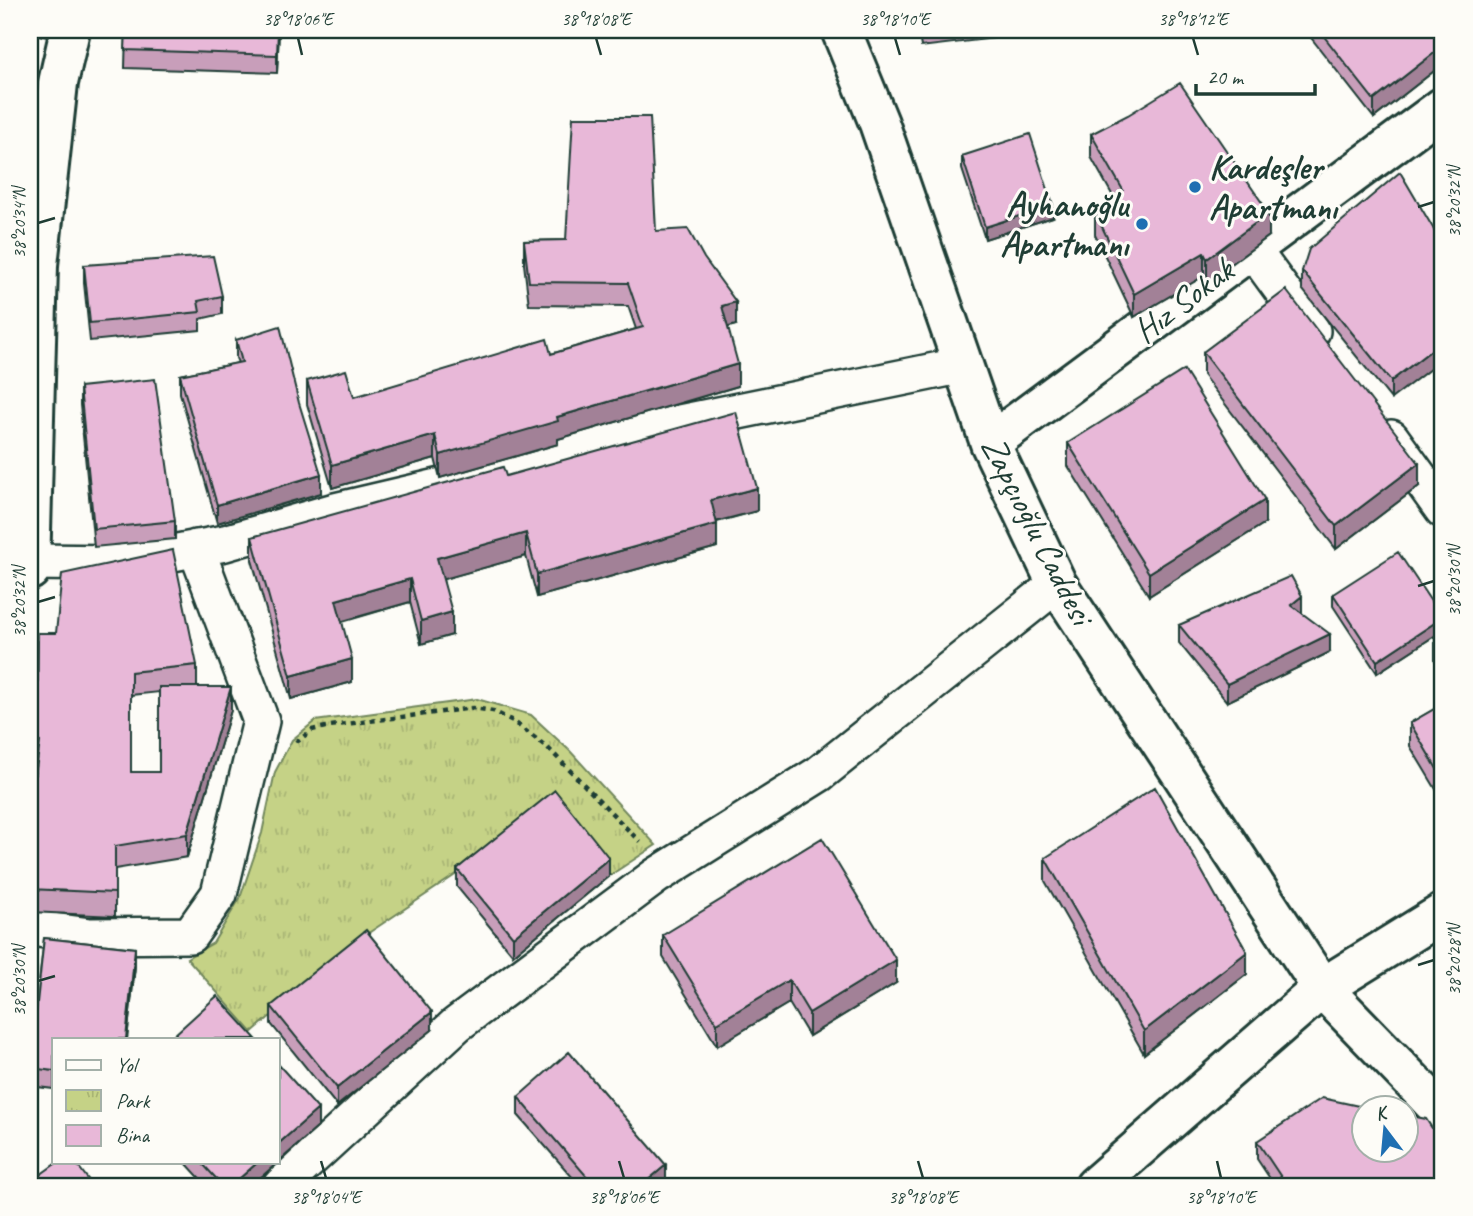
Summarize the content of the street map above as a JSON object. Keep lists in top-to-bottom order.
{
  "streets": {
    "main road": ["Hız Sokak", "Zapçıoğlu Caddesi"]
  },
  "crossings": [
    ["Hız Sokak", "Zapçıoğlu Caddesi"]
  ],
  "places": ["Kardeşler Apartmanı", "Ayhanoğlu Apartmanı"],
  "legend": ["Yol", "Park", "Bina"],
  "scale_bar": "20 m",
  "north": "top",
  "coordinates": [
    "38°18'06\"E",
    "38°18'08\"E",
    "38°18'10\"E",
    "38°18'12\"E",
    "38°20'32\"N",
    "38°20'34\"N",
    "38°20'30\"N",
    "38°20'28\"N",
    "38°18'04\"E"
  ]
}
